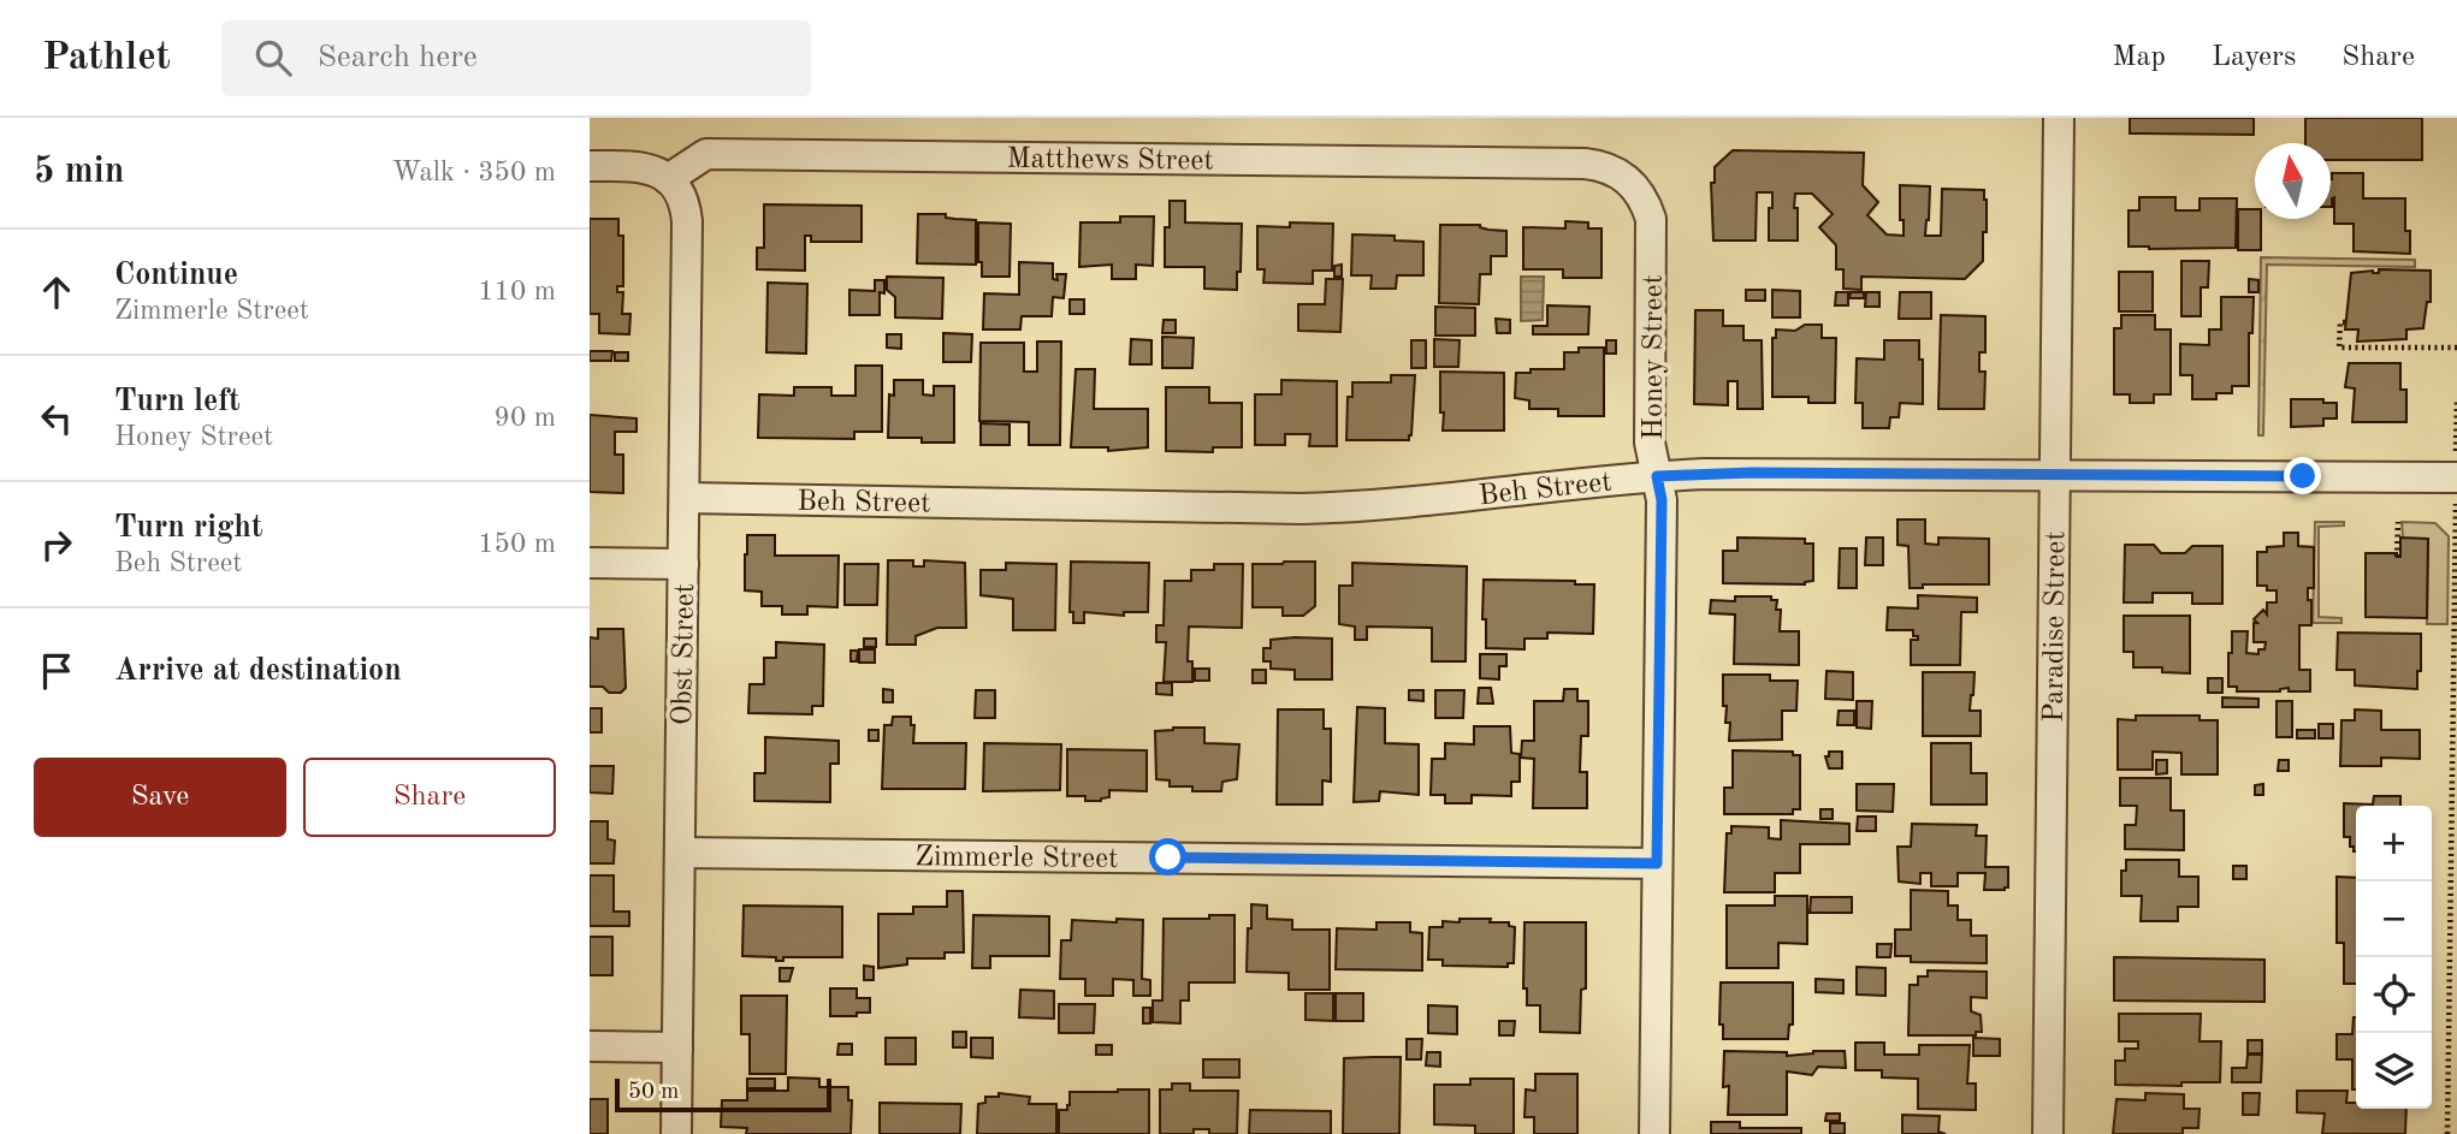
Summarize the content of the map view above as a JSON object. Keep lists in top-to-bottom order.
{
  "streets": {
    "street": [
      "Matthews Street",
      "Honey Street",
      "Beh Street",
      "Paradise Street",
      "Obst Street",
      "Zimmerle Street"
    ]
  },
  "crossings": [
    ["Matthews Street", "Honey Street"],
    ["Matthews Street", "Obst Street"],
    ["Honey Street", "Beh Street"],
    ["Honey Street", "Zimmerle Street"],
    ["Beh Street", "Paradise Street"],
    ["Beh Street", "Obst Street"],
    ["Obst Street", "Zimmerle Street"]
  ],
  "scale_bar": "50 m",
  "north": "top",
  "page": {
    "header": "Pathlet",
    "search": "Search here",
    "nav": ["Map", "Layers", "Share"],
    "heading": ["5 min", "Walk · 350 m"],
    "list": [
      ["Continue", "Zimmerle Street", "110 m"],
      ["Turn left", "Honey Street", "90 m"],
      ["Turn right", "Beh Street", "150 m"],
      "Arrive at destination"
    ],
    "buttons": ["Save", "Share"],
    "map_buttons": ["+", "−"],
    "scale": "50 m"
  }
}
